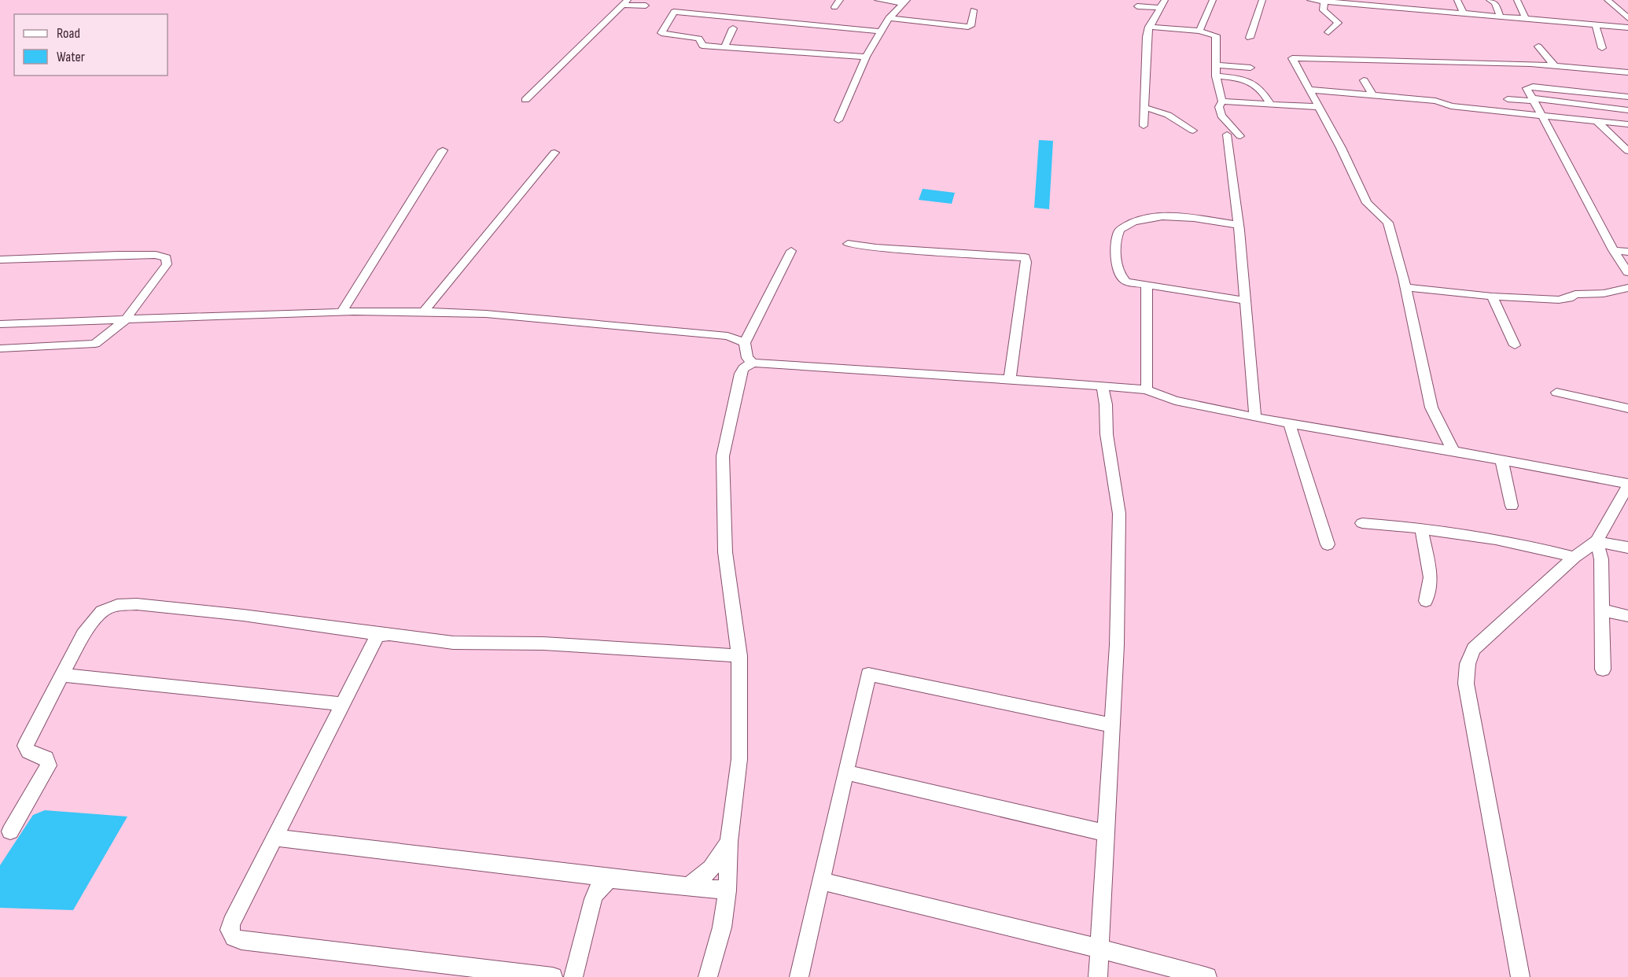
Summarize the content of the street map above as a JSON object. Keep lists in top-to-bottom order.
{
  "legend": ["Road", "Water"]
}
